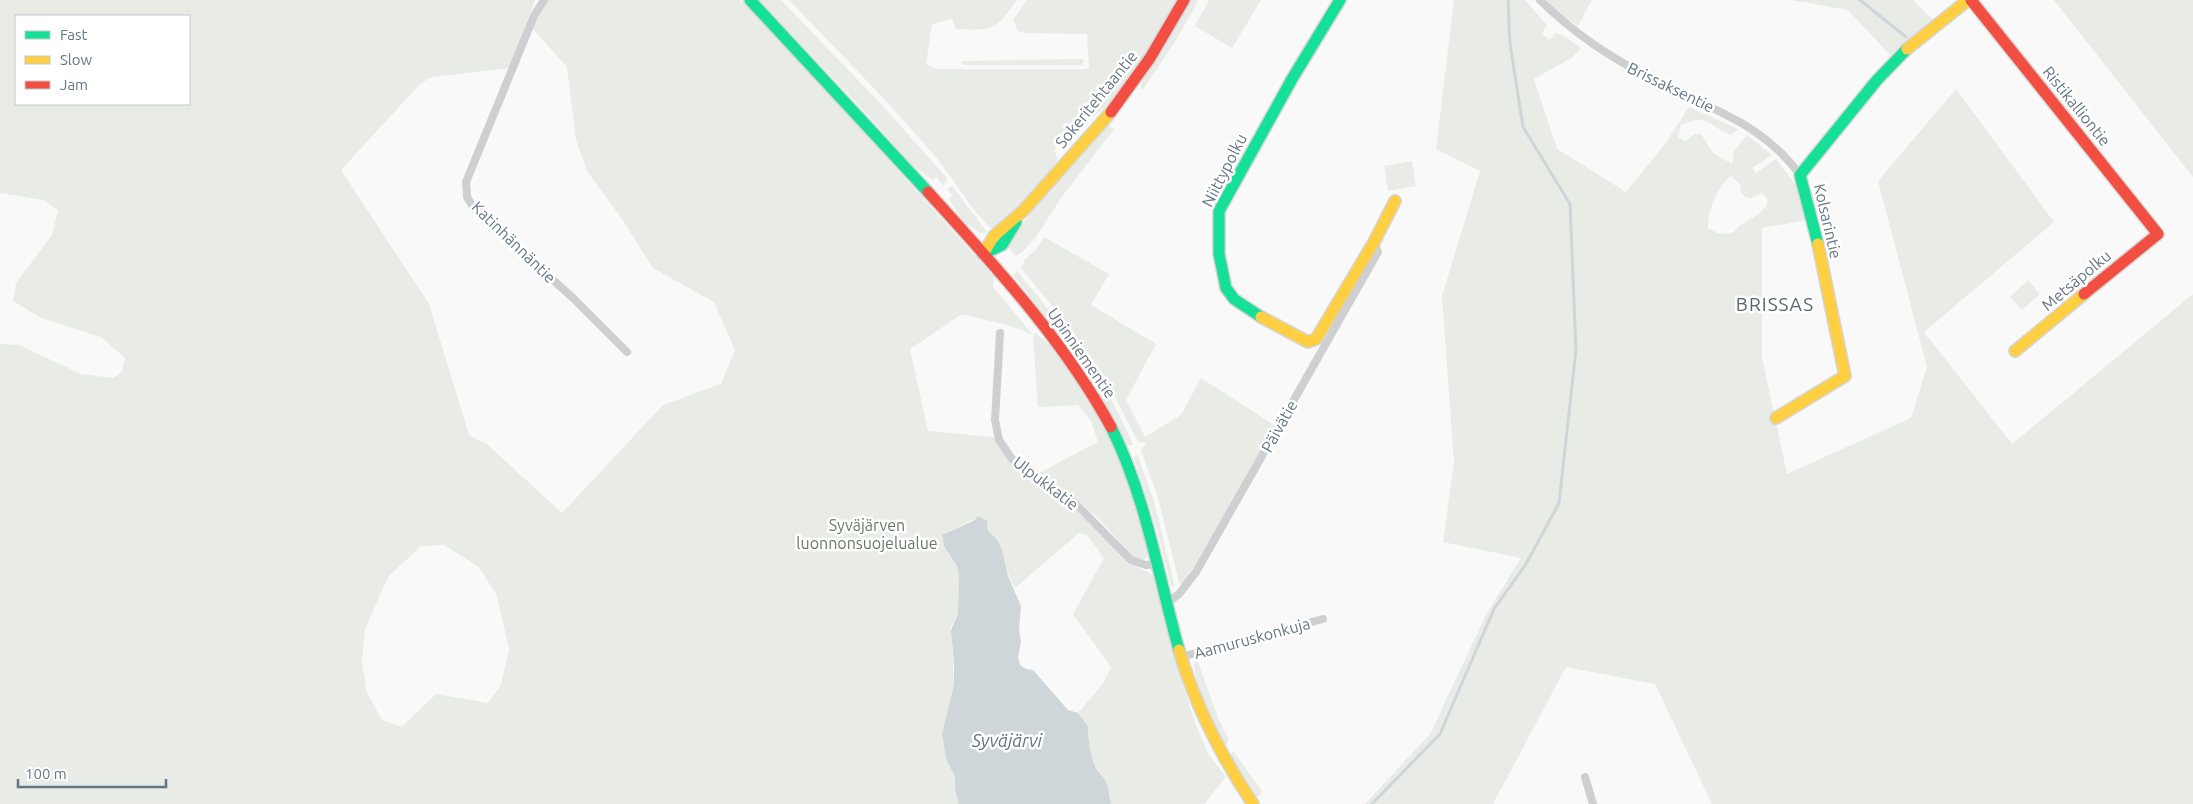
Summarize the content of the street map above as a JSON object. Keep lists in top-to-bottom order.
{
  "streets": {
    "street": [
      "Brissaksentie",
      "Sokeritehtaantie",
      "Ristikalliontie",
      "Niittypolku",
      "Kolsarintie",
      "Katinhännäntie",
      "Metsäpolku",
      "Upinniementie",
      "Päivätie",
      "Ulpukkatie",
      "Aamuruskonkuja"
    ]
  },
  "crossings": [
    ["Brissaksentie", "Kolsarintie"],
    ["Sokeritehtaantie", "Upinniementie"],
    ["Ristikalliontie", "Kolsarintie"],
    ["Ristikalliontie", "Metsäpolku"],
    ["Niittypolku", "Päivätie"],
    ["Upinniementie", "Päivätie"],
    ["Upinniementie", "Ulpukkatie"],
    ["Upinniementie", "Aamuruskonkuja"]
  ],
  "districts": ["BRISSAS"],
  "water": ["Syväjärvi"],
  "parks": ["Syväjärven luonnonsuojelualue"],
  "legend": ["Fast", "Slow", "Jam"],
  "scale_bar": "100 m"
}
